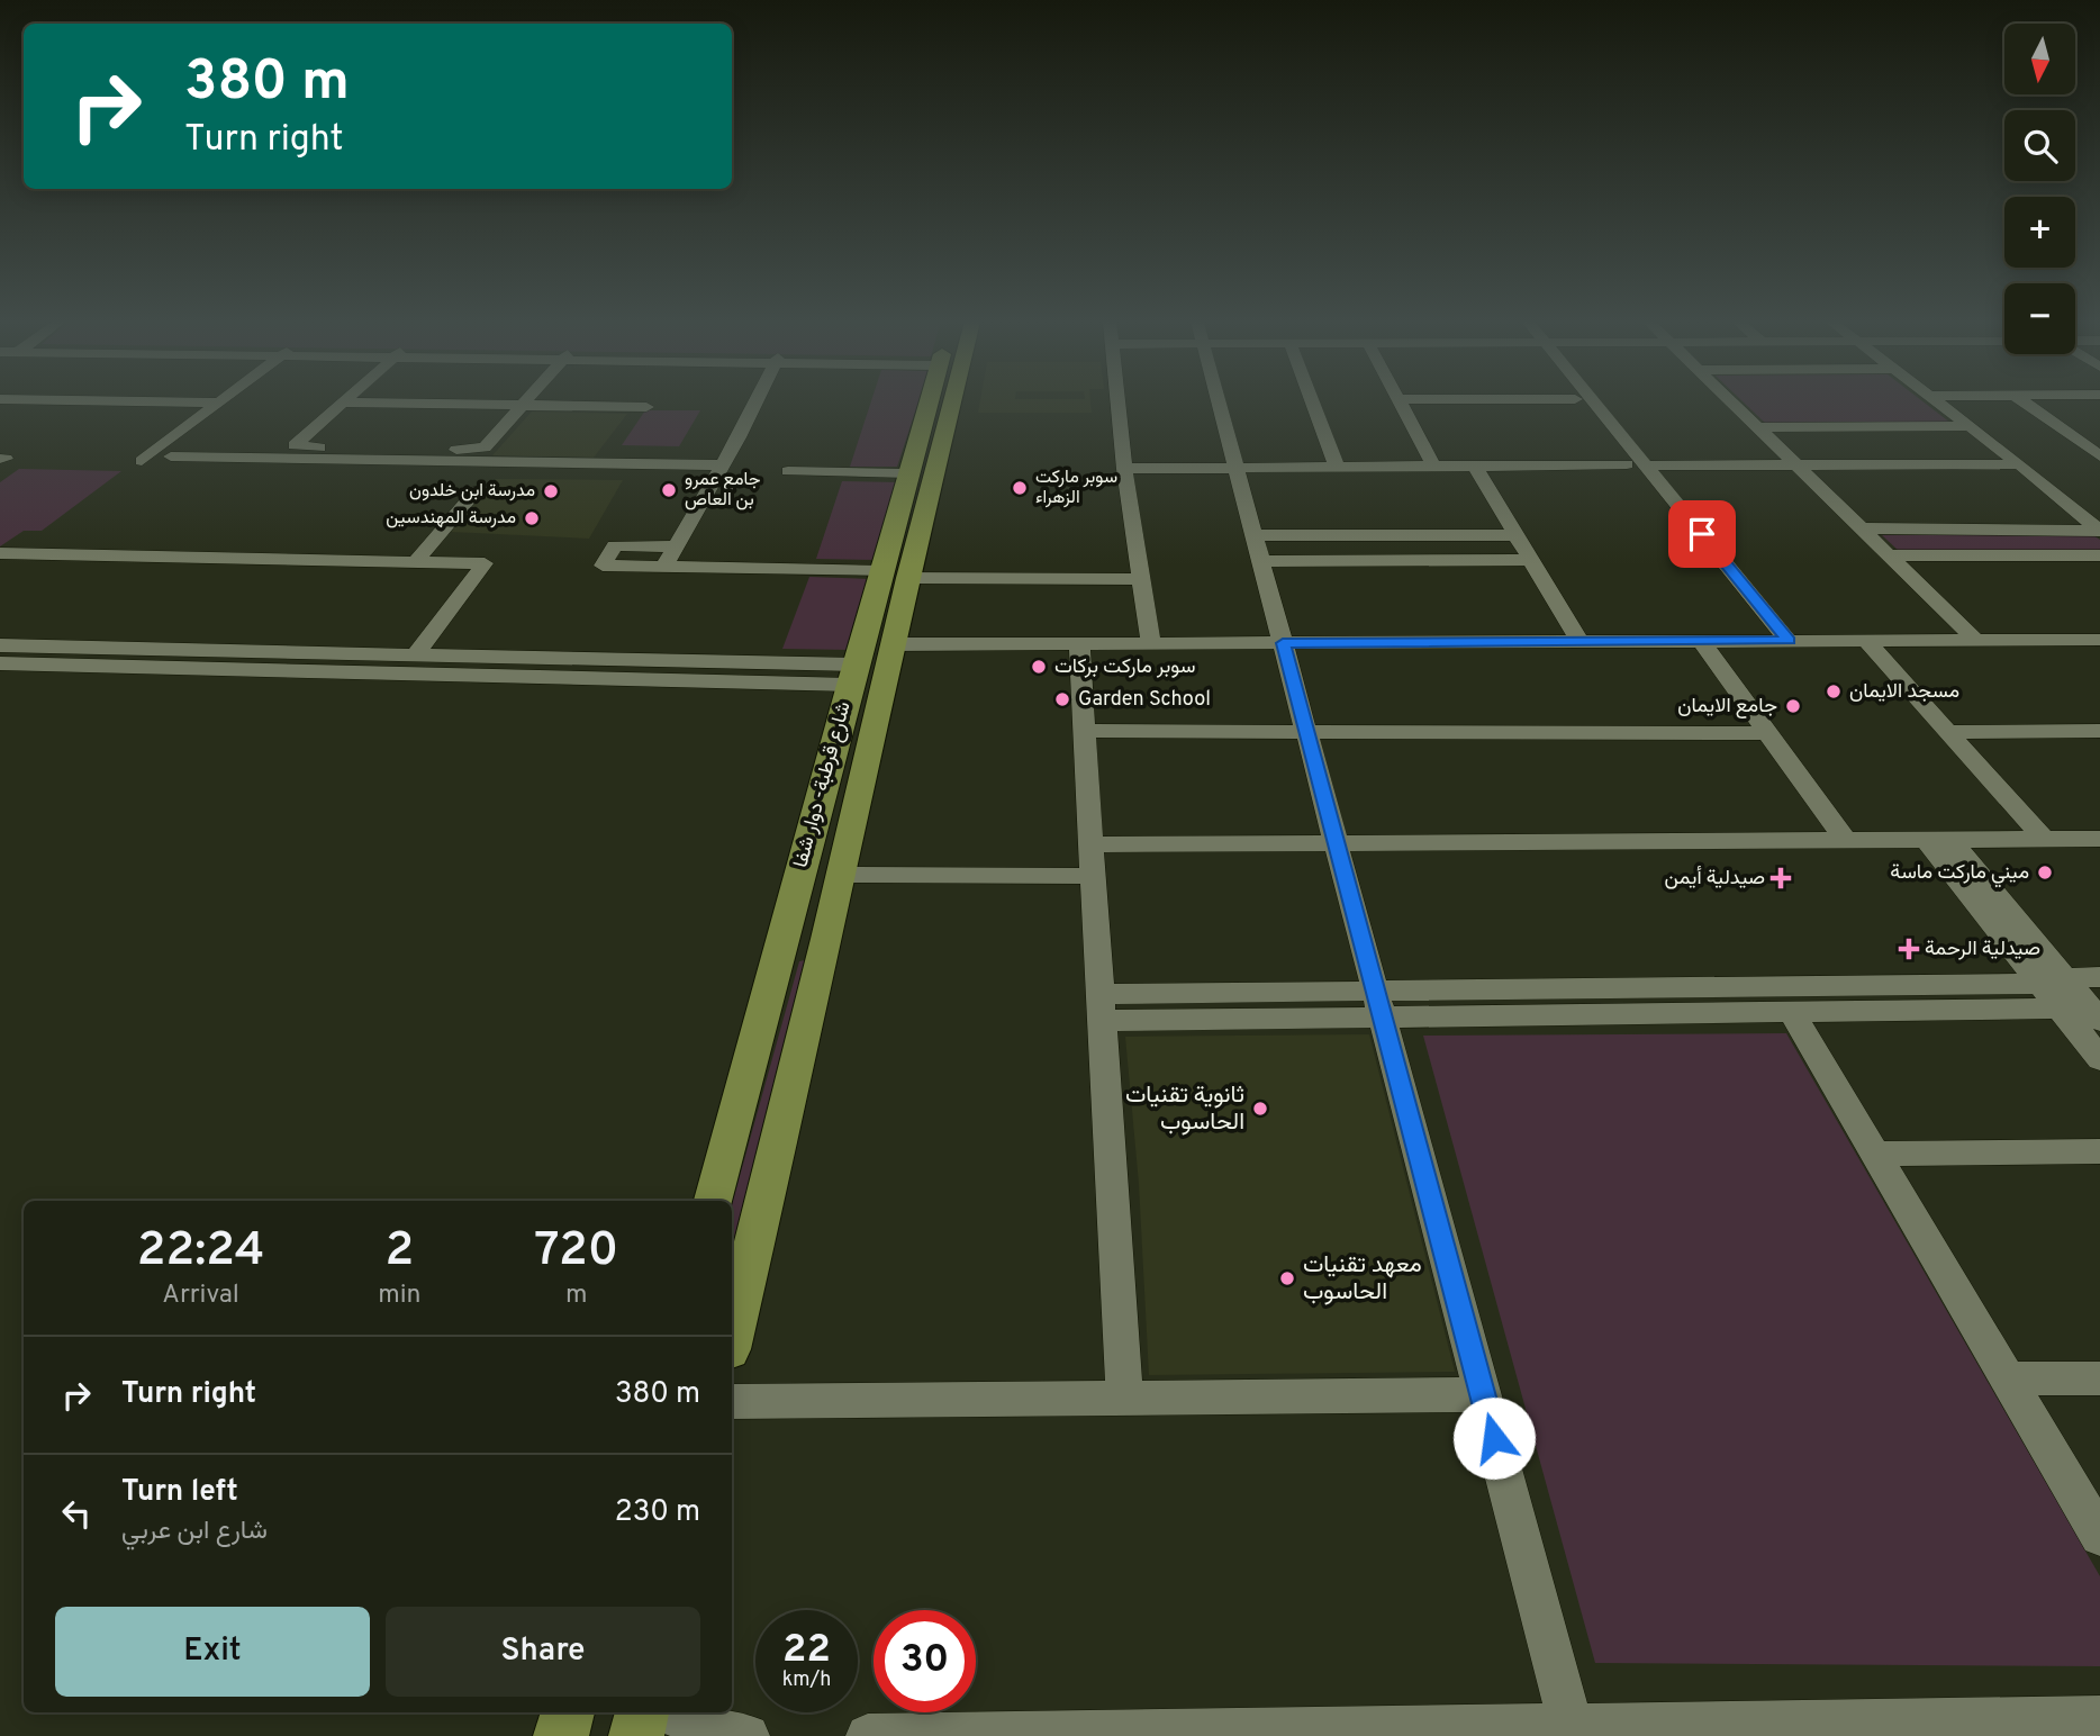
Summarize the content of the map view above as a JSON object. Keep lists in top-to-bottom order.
{
  "streets": {
    "main road": ["شارع قرطبة- دوار شفا"]
  },
  "places": {
    "other": [
      "سوبر ماركت الزهراء",
      "جامع عمرو بن العاص",
      "مدرسة ابن خلدون",
      "مدرسة المهندسين",
      "سوبر ماركت بركات",
      "مسجد الايمان",
      "Garden School",
      "جامع الايمان",
      "ميني ماركت ماسة",
      "ثانوية تقنيات الحاسوب",
      "معهد تقنيات الحاسوب"
    ],
    "health": ["صيدلية أيمن", "صيدلية الرحمة"]
  },
  "north": "bottom",
  "page": {
    "map_buttons": ["+", "−"],
    "turn": ["380 m", "Turn right"],
    "eta": [
      "22:24",
      "Arrival",
      "2",
      "min",
      "720",
      "m"
    ],
    "list": [
      {
        "name": "Turn right",
        "value": "380 m"
      },
      {
        "name": "Turn left",
        "note": "شارع ابن عربي",
        "value": "230 m"
      }
    ],
    "buttons": ["Exit", "Share"],
    "speed": "22 km/h",
    "limit": "30"
  }
}
